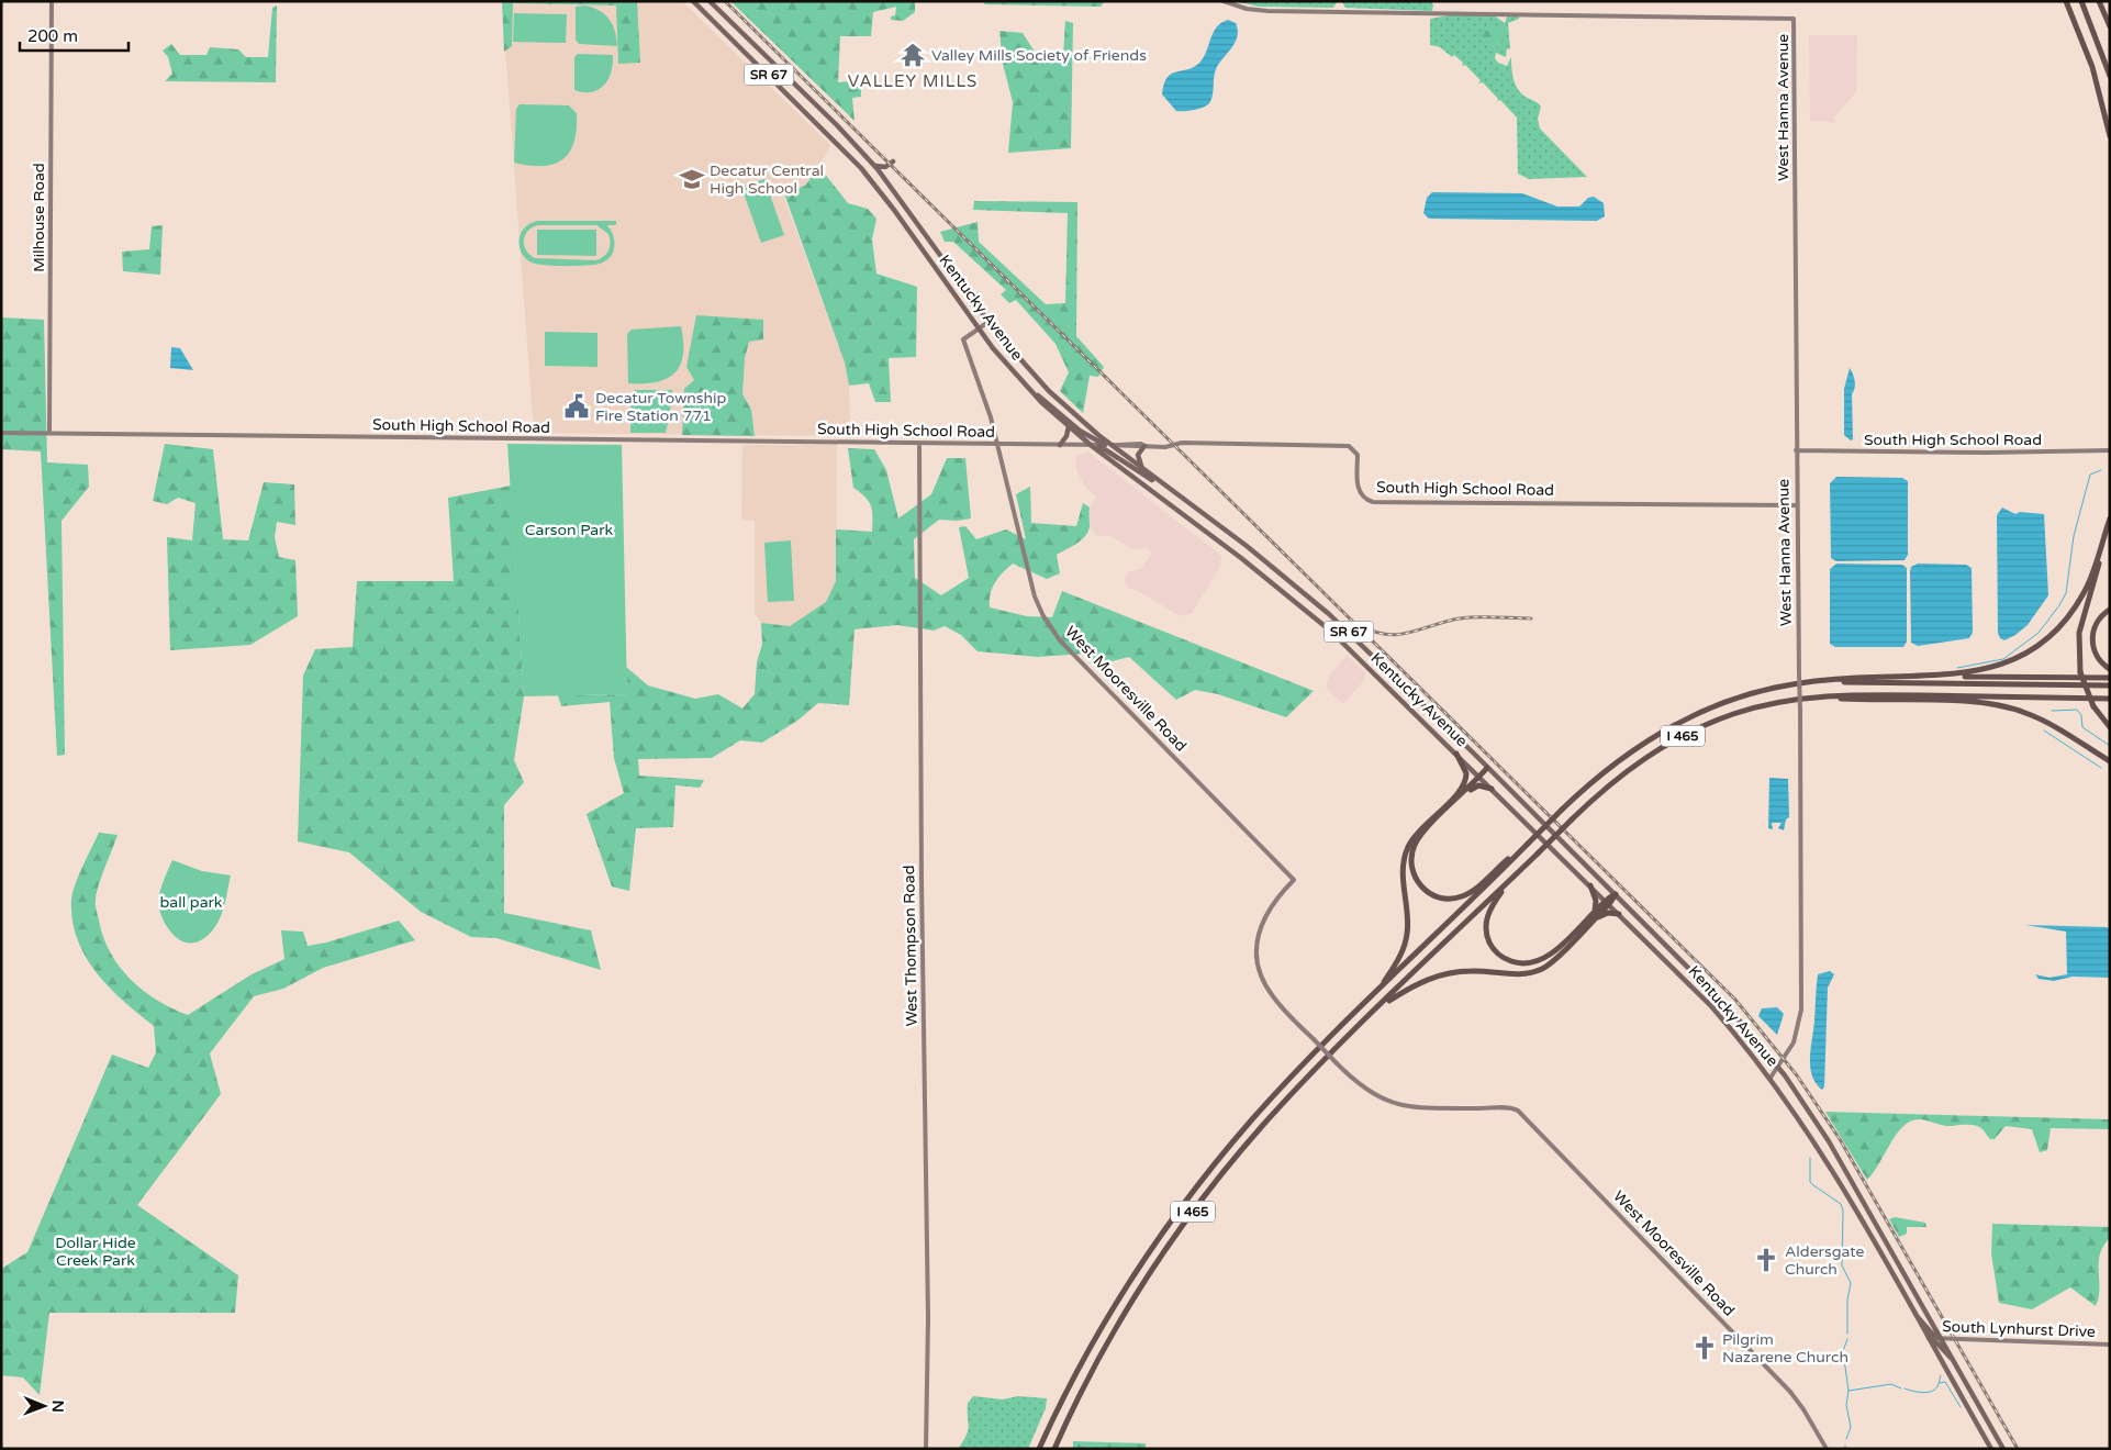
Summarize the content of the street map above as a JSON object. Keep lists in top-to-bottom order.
{
  "streets": {
    "highway": ["SR 67", "I 465"],
    "main road": ["Kentucky Avenue"],
    "street": [
      "West Hanna Avenue",
      "Milhouse Road",
      "South High School Road",
      "West Mooresville Road",
      "West Thompson Road",
      "South Lynhurst Drive"
    ]
  },
  "crossings": [
    ["SR 67", "Kentucky Avenue"],
    ["West Hanna Avenue", "Kentucky Avenue"],
    ["West Hanna Avenue", "South High School Road"],
    ["Milhouse Road", "South High School Road"],
    ["Kentucky Avenue", "South High School Road"],
    ["Kentucky Avenue", "South Lynhurst Drive"],
    ["South High School Road", "West Mooresville Road"],
    ["South High School Road", "West Thompson Road"]
  ],
  "districts": ["VALLEY MILLS"],
  "parks": ["Carson Park", "ball park", "Dollar Hide Creek Park"],
  "places": {
    "temple": ["Valley Mills Society of Friends"],
    "school or university": ["Decatur Central High School"],
    "public building": ["Decatur Township Fire Station 771"],
    "church": ["Aldersgate Church", "Pilgrim Nazarene Church"]
  },
  "scale_bar": "200 m",
  "north": "right"
}
